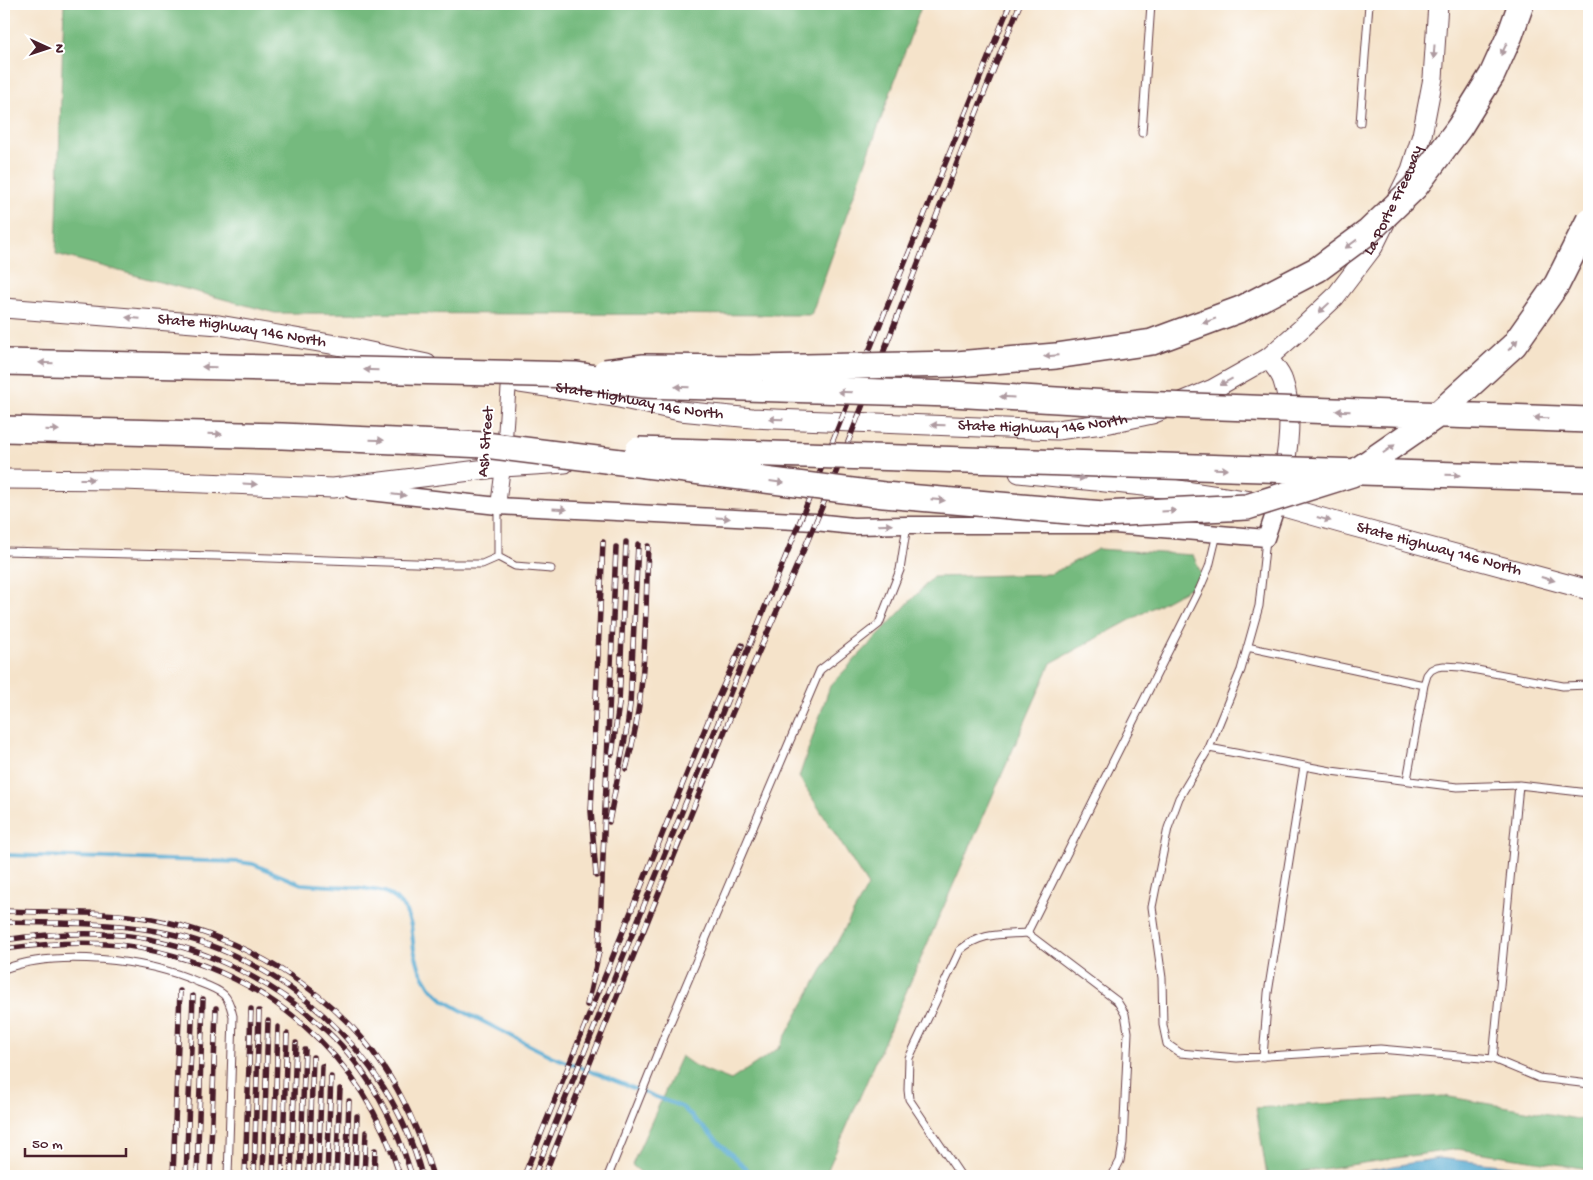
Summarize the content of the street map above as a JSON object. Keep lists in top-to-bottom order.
{
  "streets": {
    "main road": ["La Porte Freeway", "State Highway 146 North"],
    "street": ["Ash Street"]
  },
  "crossings": [
    ["La Porte Freeway", "State Highway 146 North"],
    ["State Highway 146 North", "Ash Street"]
  ],
  "one_way": ["La Porte Freeway"],
  "scale_bar": "50 m",
  "north": "right"
}
